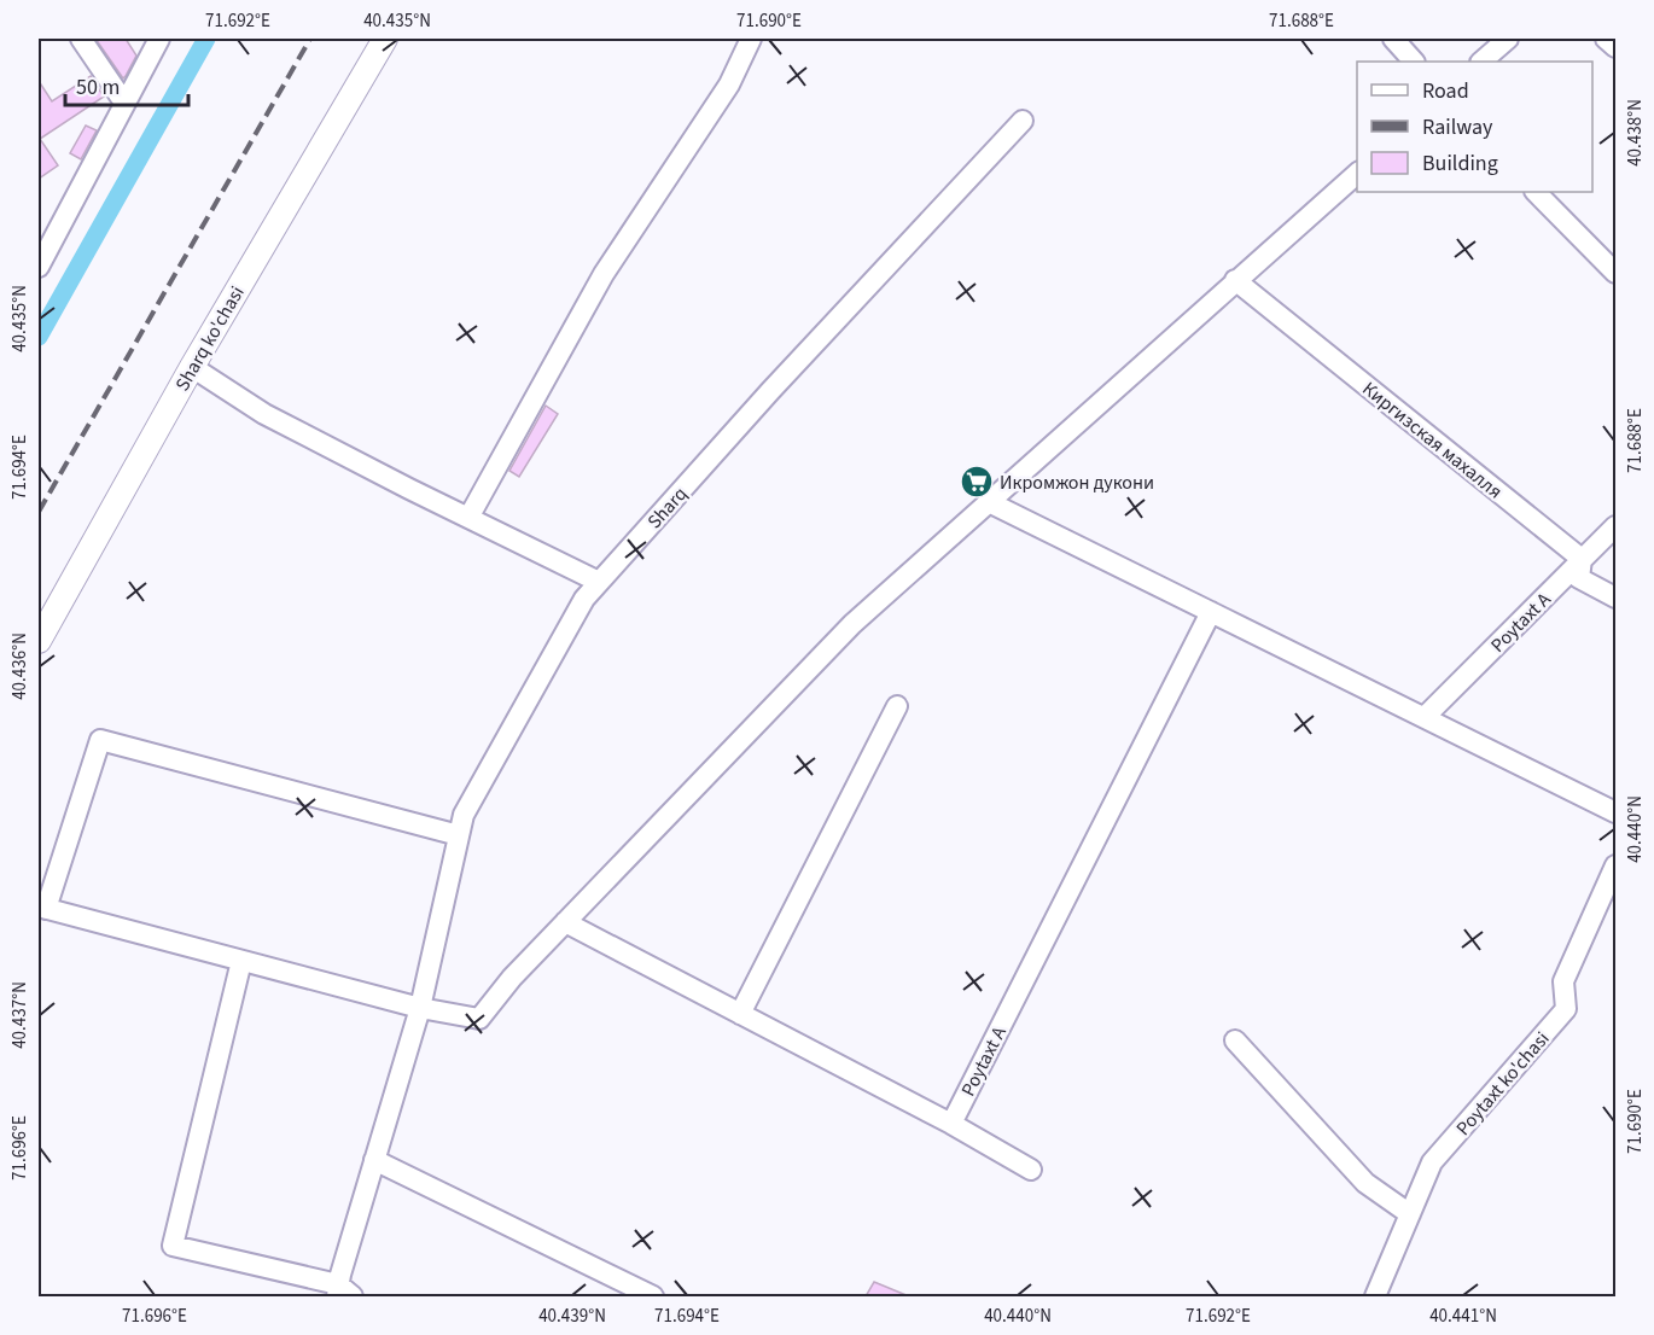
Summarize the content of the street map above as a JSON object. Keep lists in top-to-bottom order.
{
  "streets": {
    "main road": ["Sharq ko'chasi"],
    "street": [
      "Киргизская махалля",
      "Sharq",
      "Poytaxt A",
      "Poytaxt ko'chasi"
    ]
  },
  "crossings": [
    ["Киргизская махалля", "Poytaxt A"]
  ],
  "places": {
    "supermarket": ["Икромжон дукони"]
  },
  "legend": ["Road", "Railway", "Building"],
  "scale_bar": "50 m",
  "coordinates": [
    "71.692°E",
    "40.435°N",
    "71.690°E",
    "71.688°E",
    "40.438°N",
    "71.694°E",
    "40.436°N",
    "40.440°N",
    "40.437°N",
    "71.696°E",
    "40.439°N",
    "40.441°N"
  ]
}
